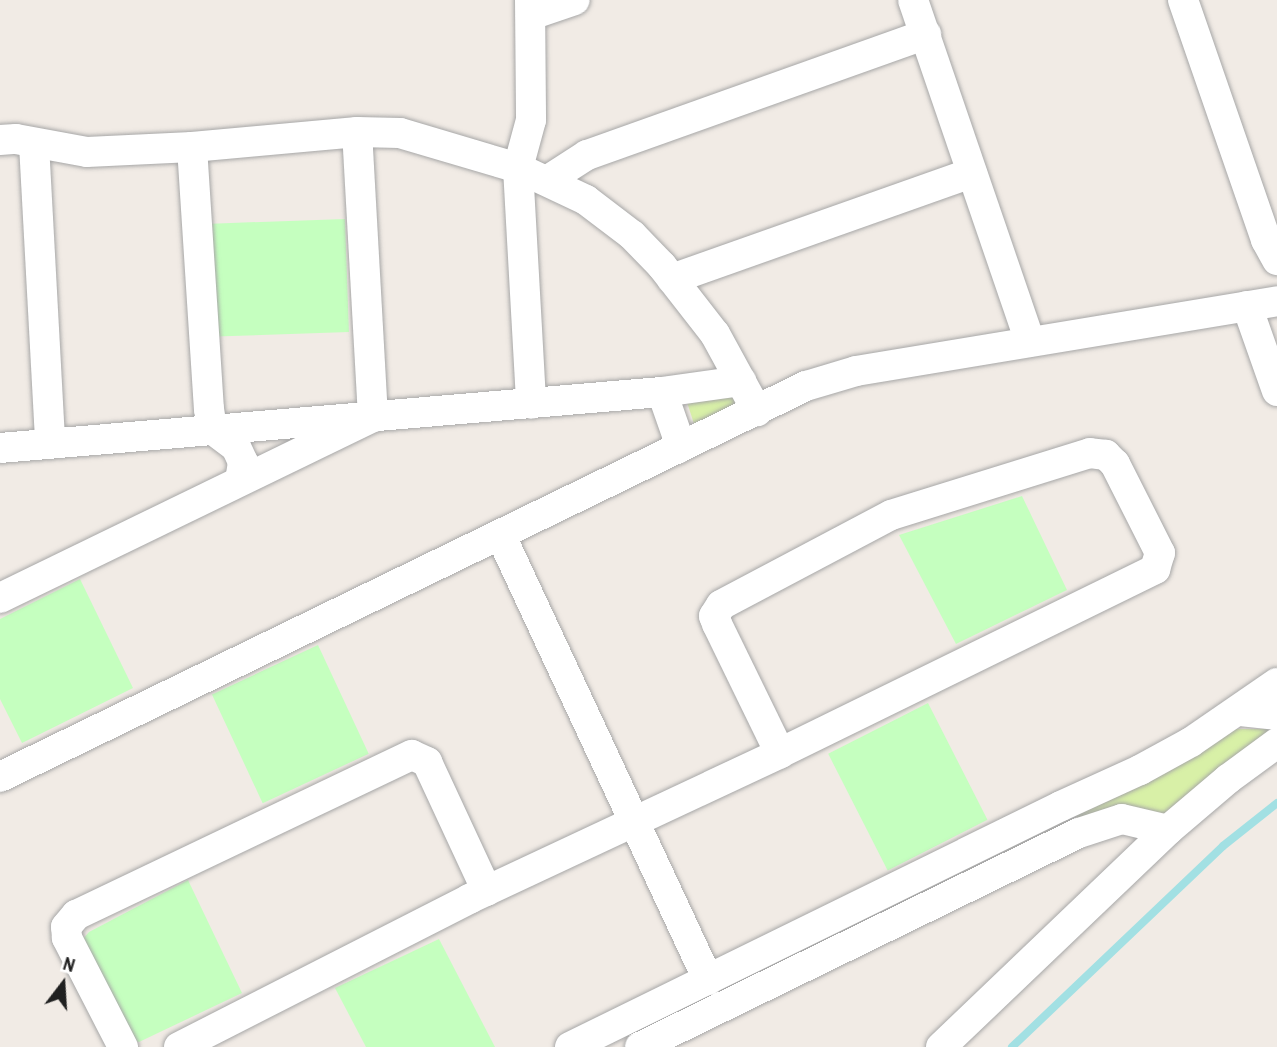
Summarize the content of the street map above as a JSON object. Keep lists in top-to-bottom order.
{
  "north": "top"
}
